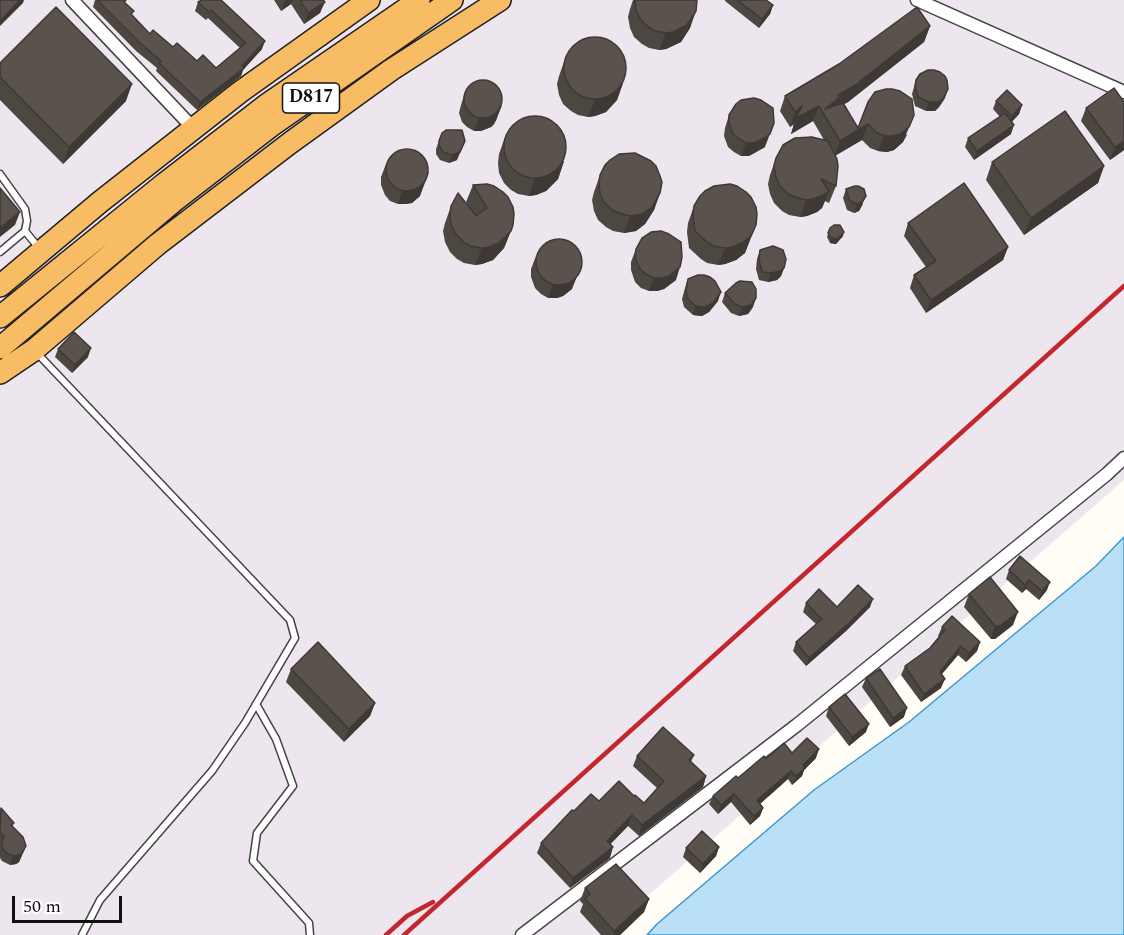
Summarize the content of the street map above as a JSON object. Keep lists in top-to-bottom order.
{
  "streets": {
    "highway": ["D817"]
  },
  "scale_bar": "50 m"
}
